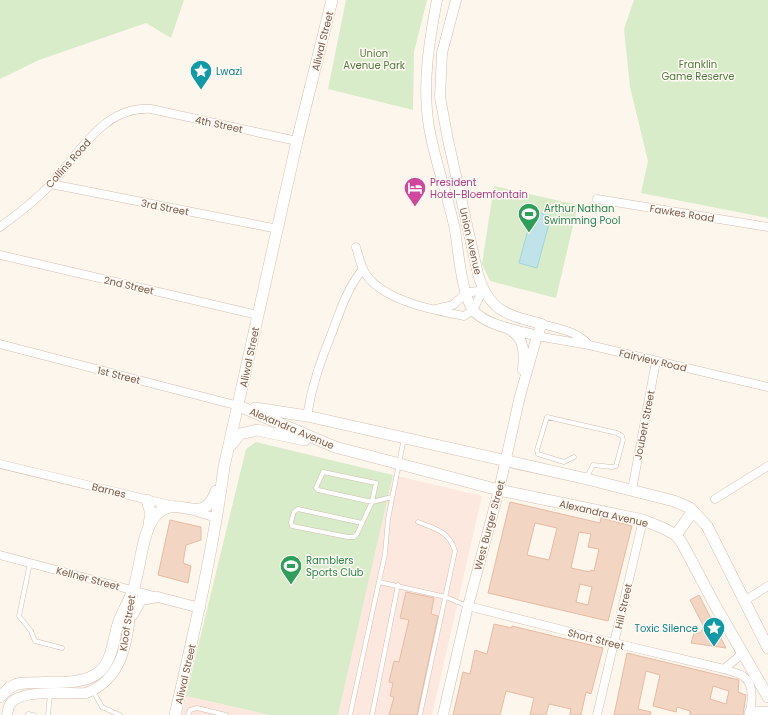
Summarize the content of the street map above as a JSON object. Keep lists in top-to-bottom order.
{
  "streets": {
    "main road": ["Aliwal Street", "Alexandra Avenue", "Kloof Street"],
    "street": [
      "4th Street",
      "Collins Road",
      "3rd Street",
      "Fawkes Road",
      "Union Avenue",
      "2nd Street",
      "Fairview Road",
      "1st Street",
      "Joubert Street",
      "Barnes",
      "West Burger Street",
      "Kellner Street",
      "Hill Street",
      "Short Street"
    ]
  },
  "crossings": [
    ["Aliwal Street", "4th Street"],
    ["Aliwal Street", "3rd Street"],
    ["Aliwal Street", "2nd Street"],
    ["Aliwal Street", "1st Street"],
    ["Aliwal Street", "Alexandra Avenue"],
    ["Aliwal Street", "Barnes"],
    ["Aliwal Street", "Kellner Street"],
    ["4th Street", "Collins Road"],
    ["Collins Road", "3rd Street"],
    ["Union Avenue", "Fairview Road"],
    ["Union Avenue", "West Burger Street"],
    ["Fairview Road", "Joubert Street"],
    ["Fairview Road", "West Burger Street"],
    ["1st Street", "Alexandra Avenue"],
    ["Joubert Street", "Alexandra Avenue"],
    ["Alexandra Avenue", "West Burger Street"],
    ["Alexandra Avenue", "Hill Street"],
    ["West Burger Street", "Short Street"],
    ["Kellner Street", "Kloof Street"],
    ["Hill Street", "Short Street"]
  ],
  "parks": ["Union Avenue Park", "Franklin Game Reserve"],
  "places": {
    "place": ["Lwazi", "Toxic Silence"],
    "hotel": ["President Hotel-Bloemfontain"],
    "sports": ["Arthur Nathan Swimming Pool", "Ramblers Sports Club"]
  }
}
